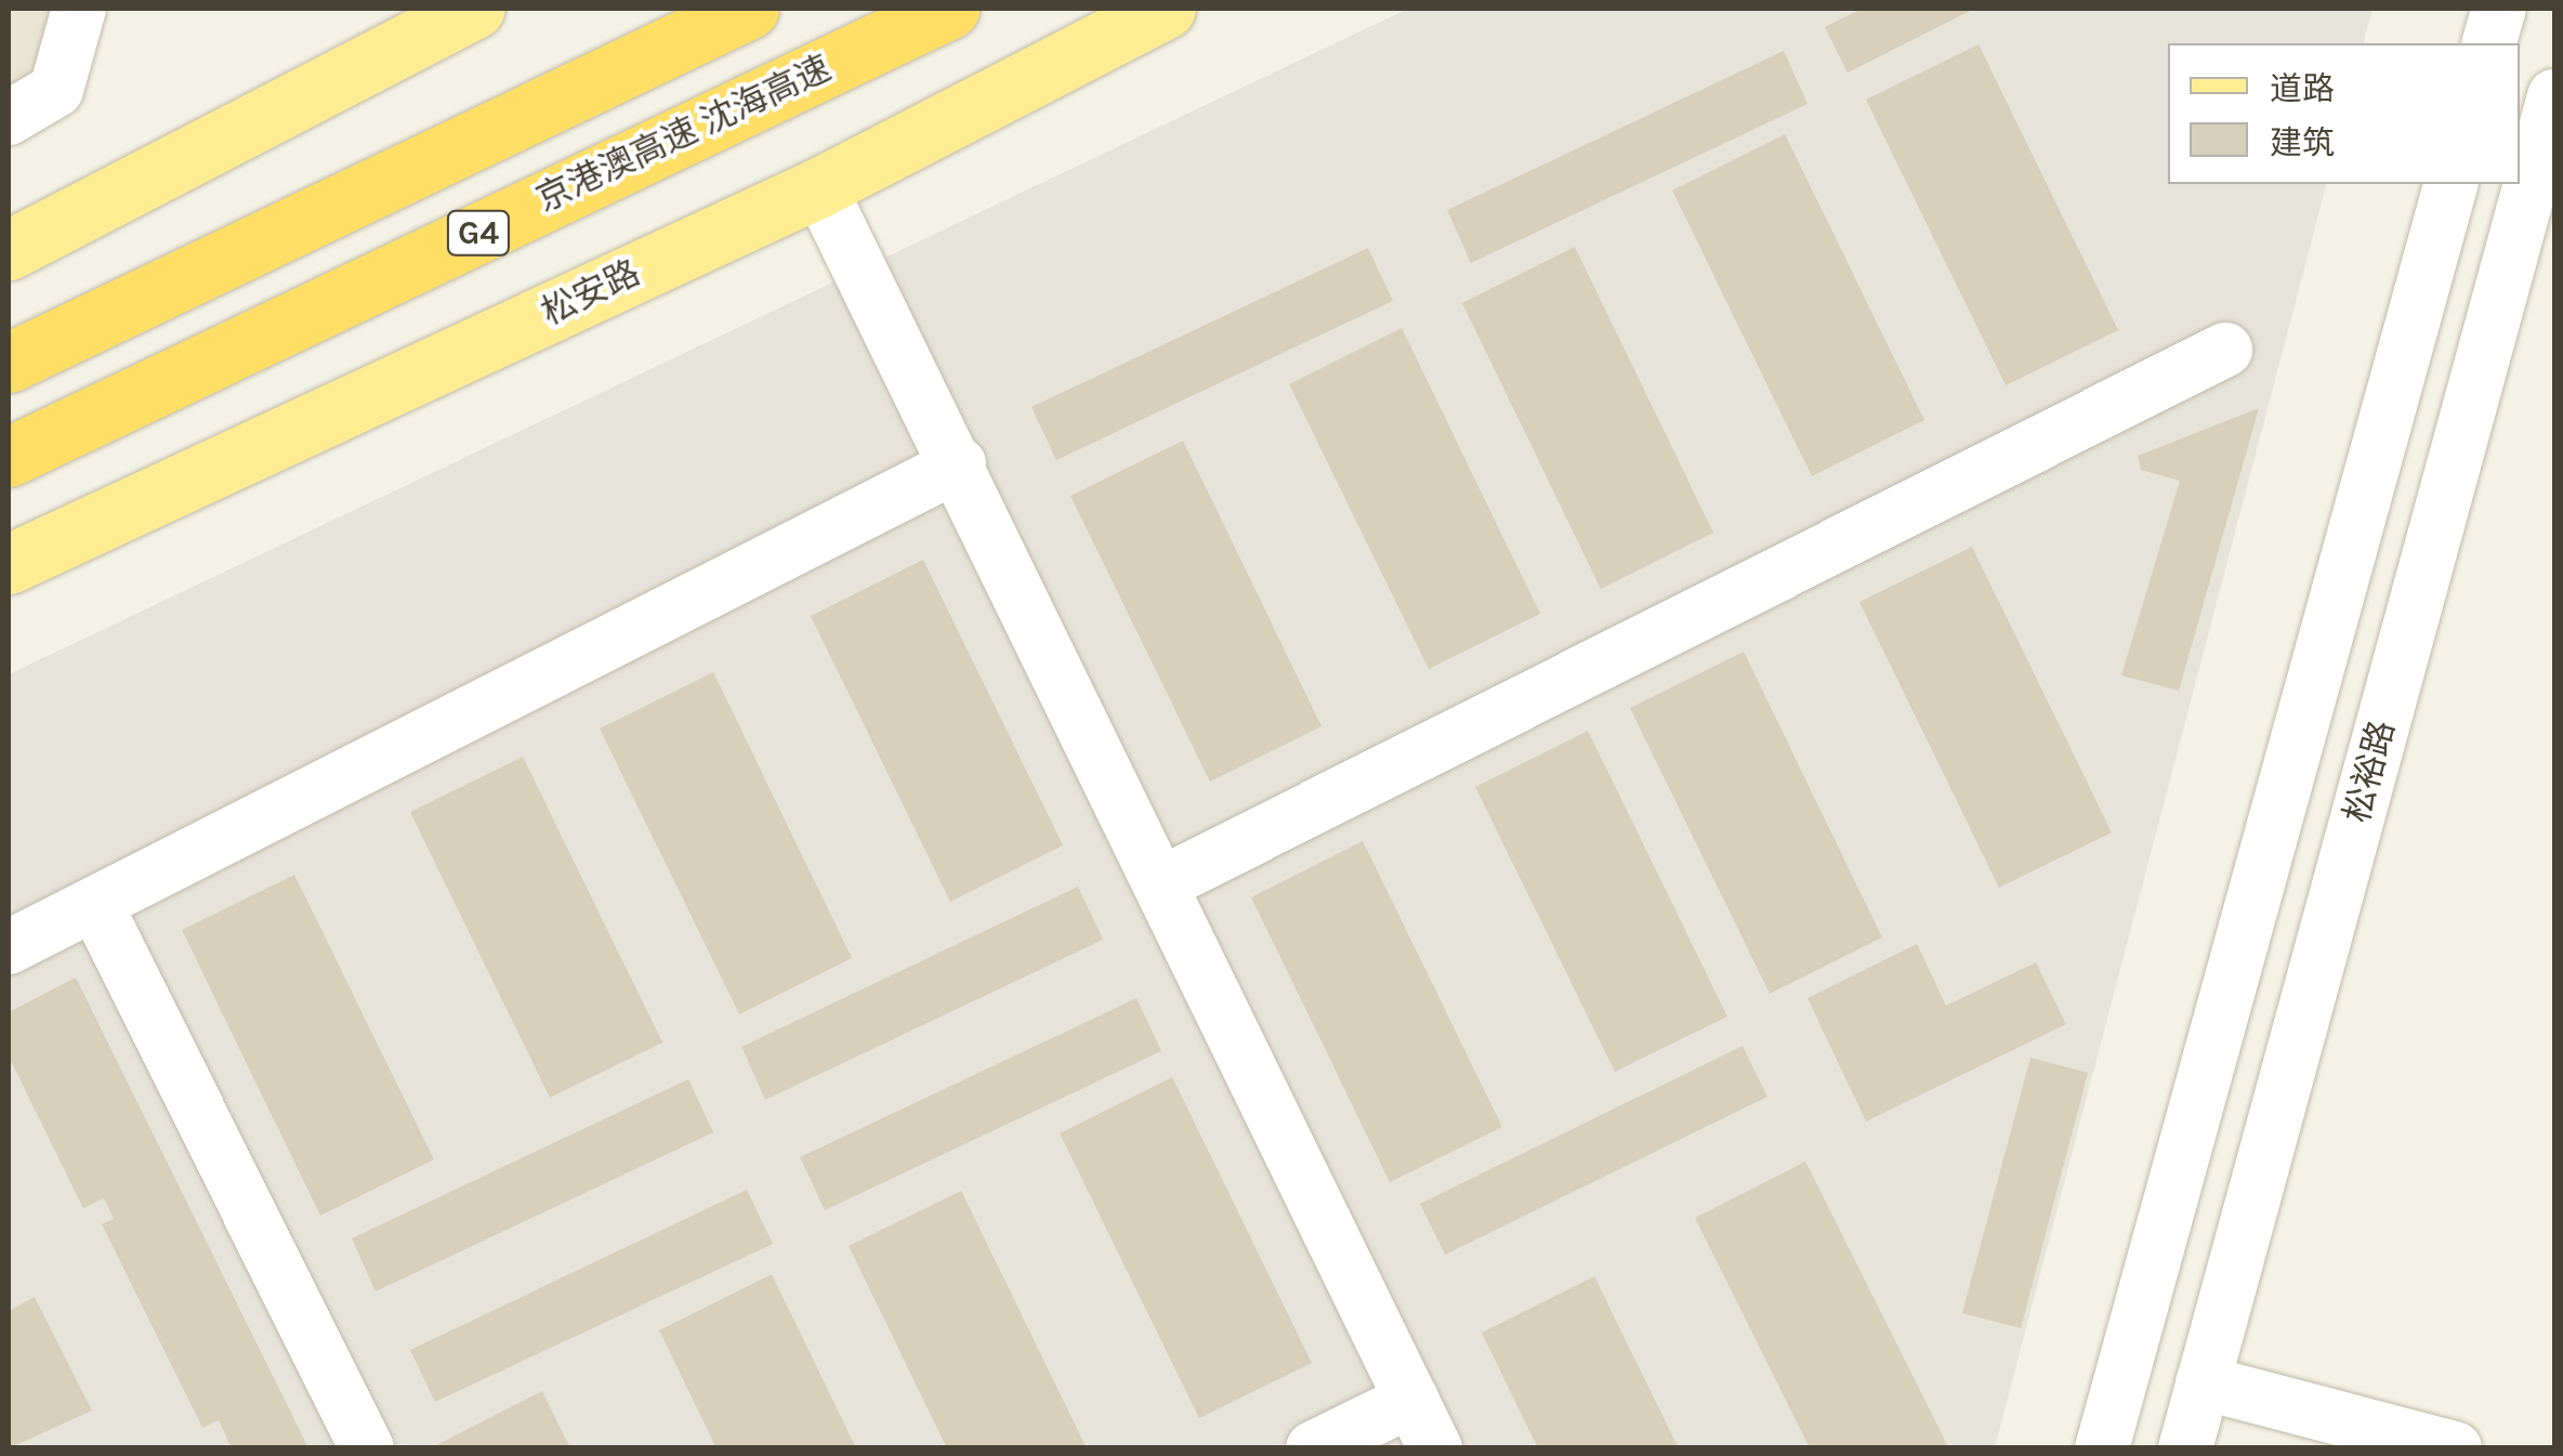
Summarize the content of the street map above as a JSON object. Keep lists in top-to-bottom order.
{
  "streets": {
    "highway": ["京港澳高速 沈海高速", "G4"],
    "main road": ["松安路"],
    "street": ["松裕路"]
  },
  "legend": ["道路", "建筑"]
}
